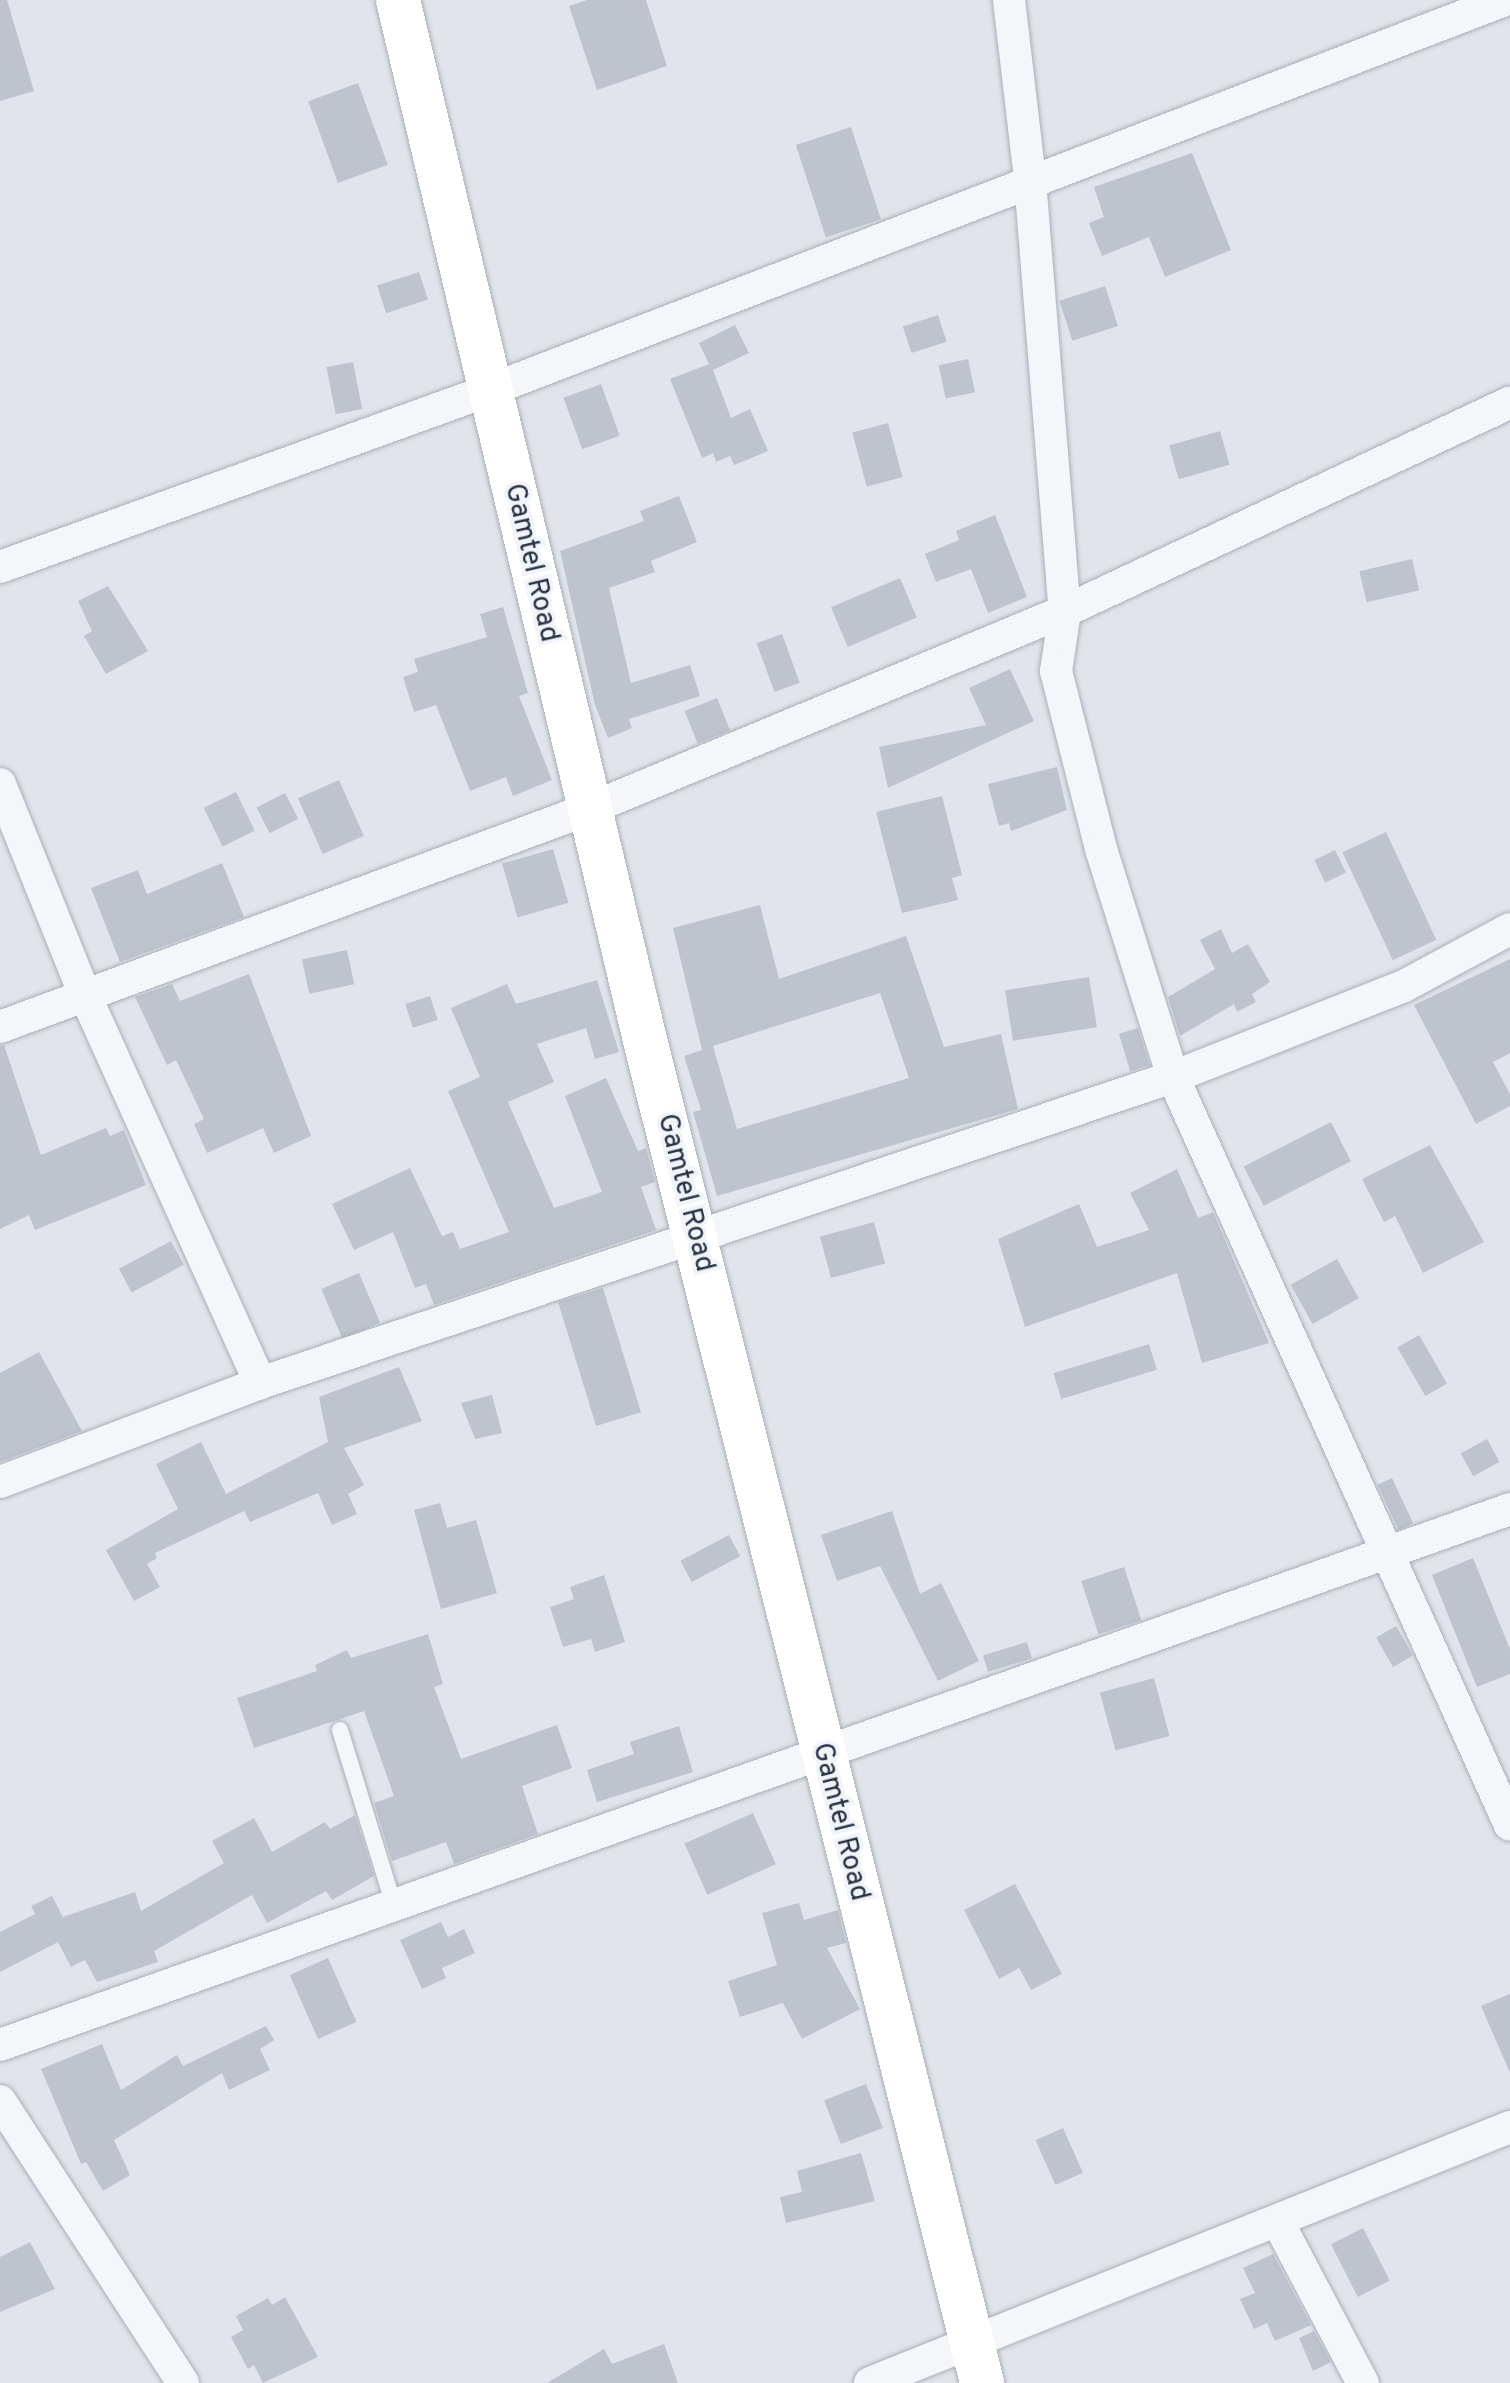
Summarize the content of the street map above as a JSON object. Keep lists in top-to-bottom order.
{
  "streets": {
    "street": ["Gamtel Road"]
  }
}
